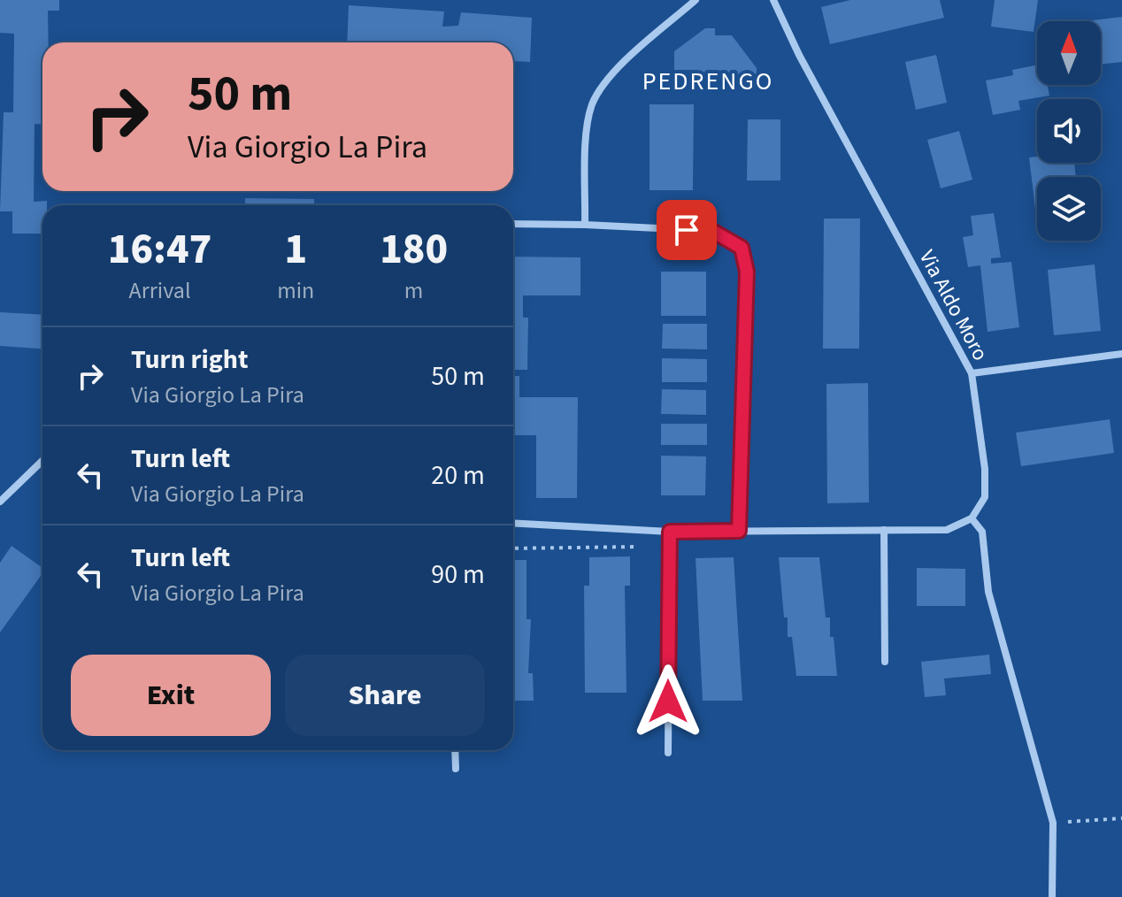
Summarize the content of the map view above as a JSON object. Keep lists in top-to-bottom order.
{
  "streets": {
    "street": ["Via Aldo Moro"]
  },
  "districts": ["PEDRENGO"],
  "north": "top",
  "page": {
    "turn": ["50 m", "Via Giorgio La Pira"],
    "eta": [
      "16:47",
      "Arrival",
      "1",
      "min",
      "180",
      "m"
    ],
    "list": [
      {
        "name": "Turn right",
        "note": "Via Giorgio La Pira",
        "value": "50 m"
      },
      {
        "name": "Turn left",
        "note": "Via Giorgio La Pira",
        "value": "20 m"
      },
      {
        "name": "Turn left",
        "note": "Via Giorgio La Pira",
        "value": "90 m"
      }
    ],
    "buttons": ["Exit", "Share"]
  }
}
